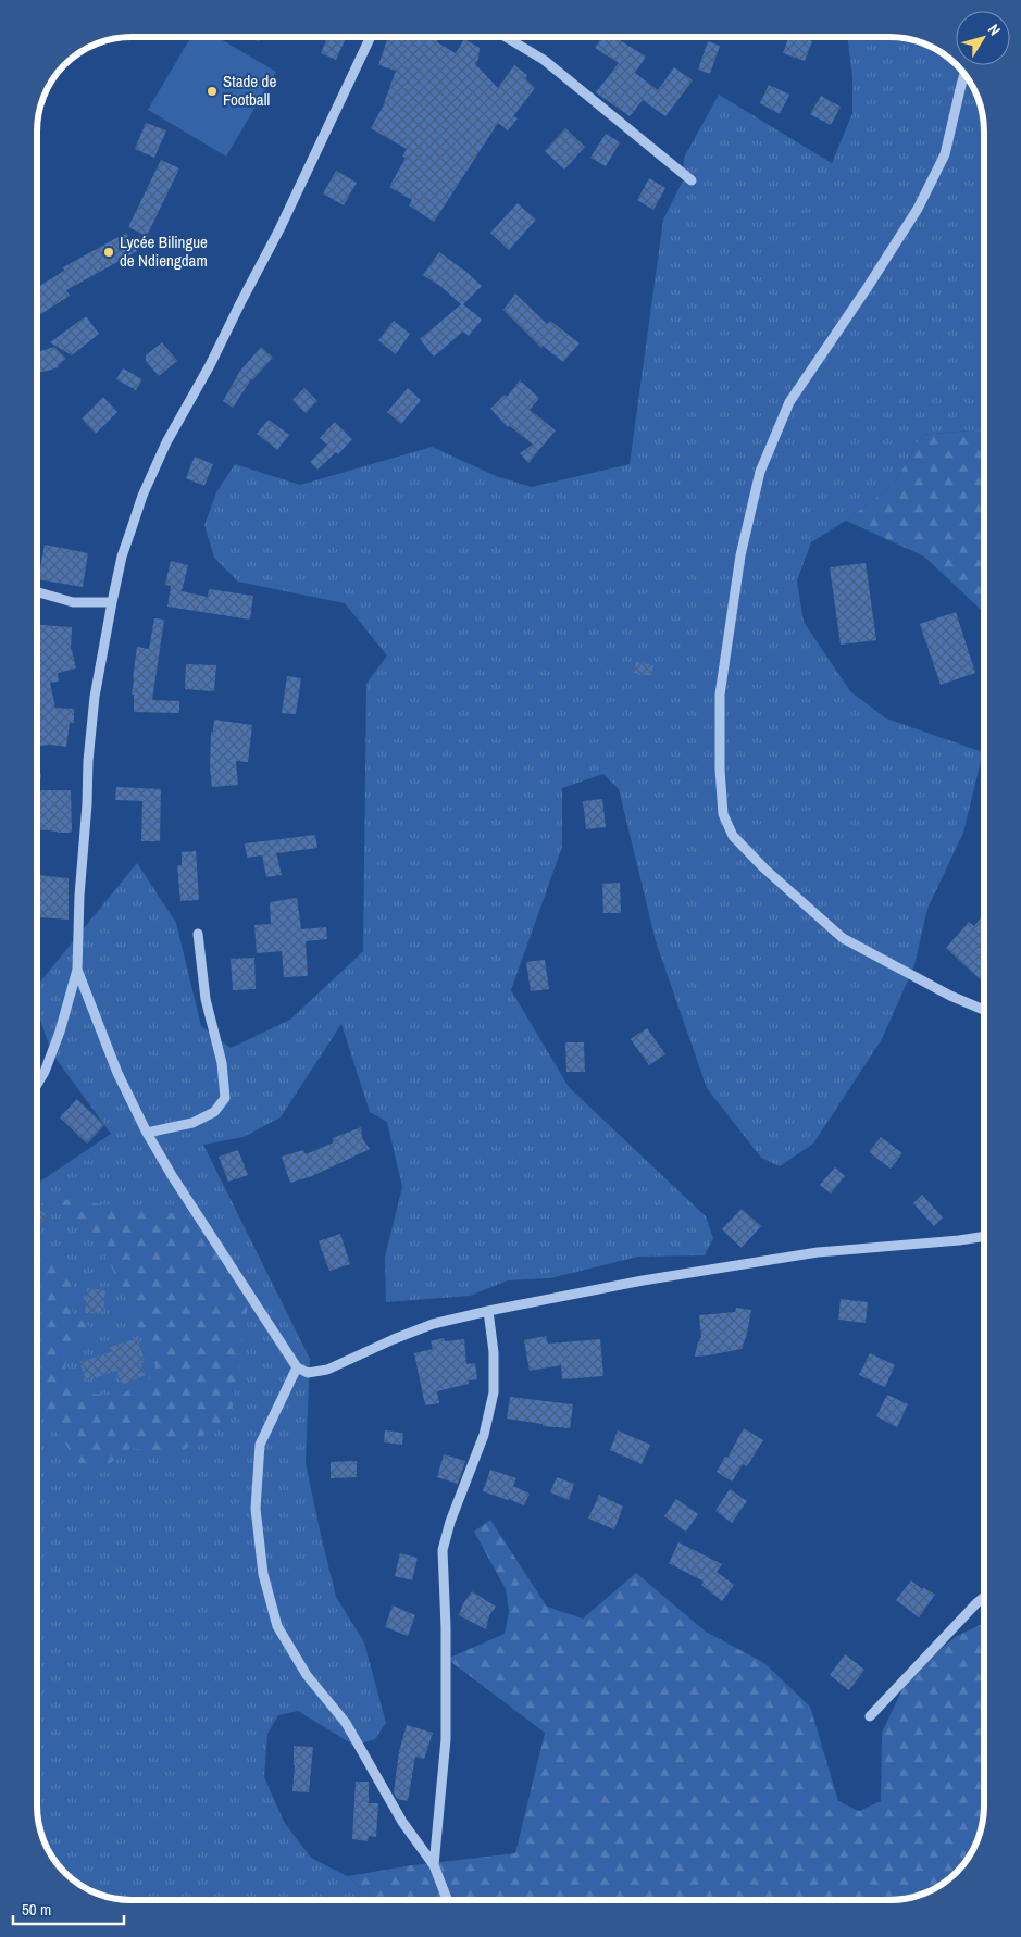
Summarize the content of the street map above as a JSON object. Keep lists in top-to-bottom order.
{
  "places": ["Stade de Football", "Lycée Bilingue de Ndiengdam"],
  "scale_bar": "50 m",
  "north": "top right"
}
